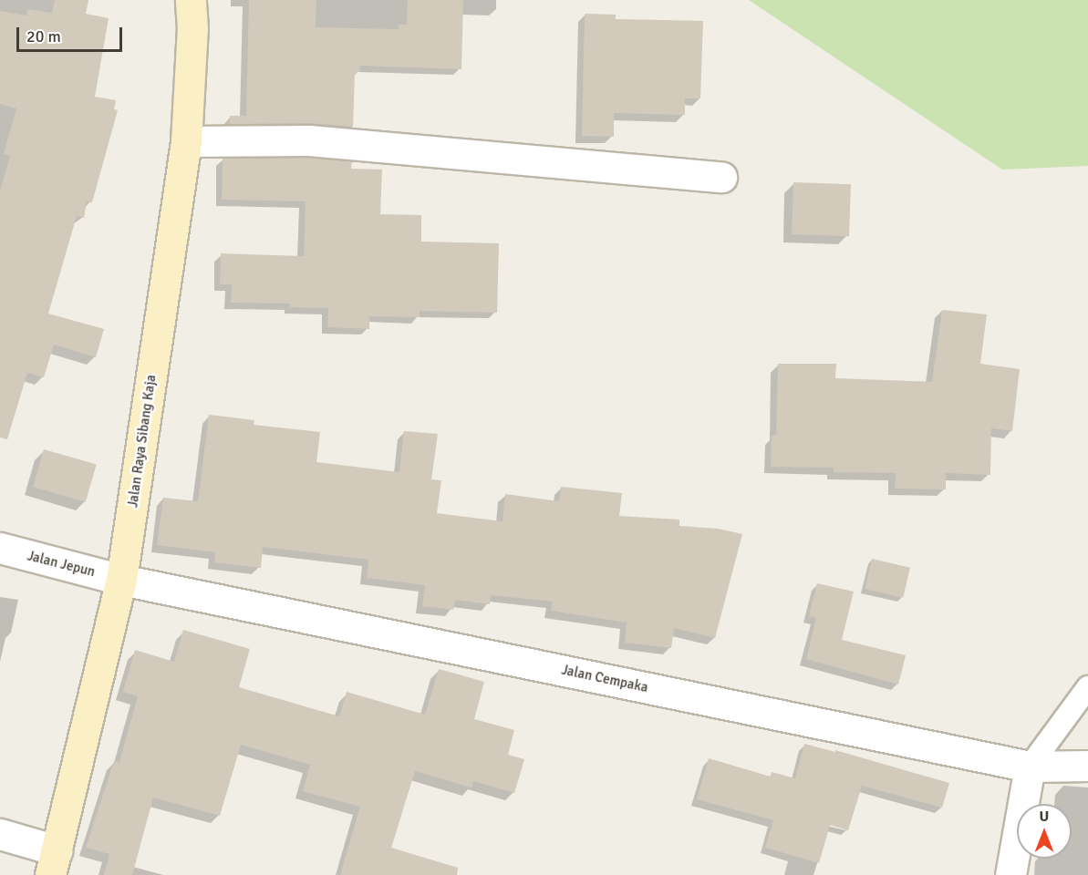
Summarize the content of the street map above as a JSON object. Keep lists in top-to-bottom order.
{
  "streets": {
    "main road": ["Jalan Raya Sibang Kaja"],
    "street": ["Jalan Jepun", "Jalan Cempaka"]
  },
  "crossings": [
    ["Jalan Raya Sibang Kaja", "Jalan Jepun"],
    ["Jalan Raya Sibang Kaja", "Jalan Cempaka"],
    ["Jalan Jepun", "Jalan Cempaka"]
  ],
  "scale_bar": "20 m",
  "north": "top"
}
